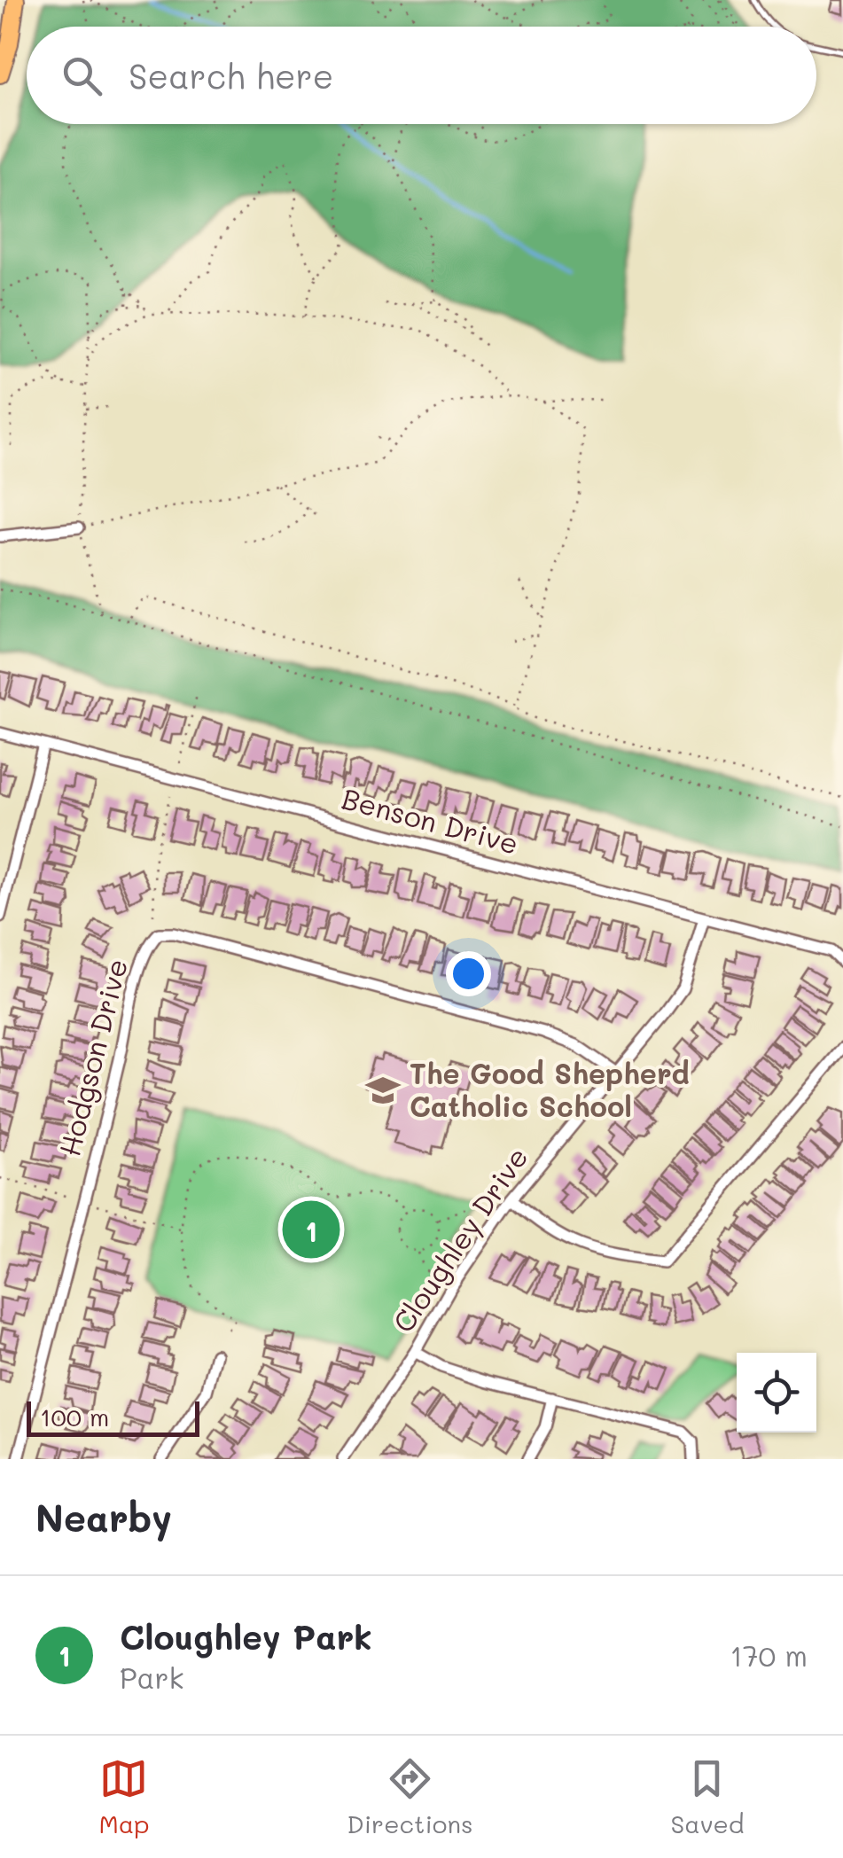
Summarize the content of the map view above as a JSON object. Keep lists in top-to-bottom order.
{
  "streets": {
    "street": ["Benson Drive", "Hodgson Drive", "Cloughley Drive"]
  },
  "crossings": [
    ["Benson Drive", "Cloughley Drive"],
    ["Hodgson Drive", "Cloughley Drive"]
  ],
  "places": {
    "school or university": ["The Good Shepherd Catholic School"]
  },
  "scale_bar": "100 m",
  "page": {
    "search": "Search here",
    "pins": "1",
    "scale": "100 m",
    "heading": "Nearby",
    "list": [
      {
        "mark": "1",
        "name": "Cloughley Park",
        "note": "Park",
        "value": "170 m"
      }
    ],
    "nav": ["Map", "Directions", "Saved"]
  }
}
